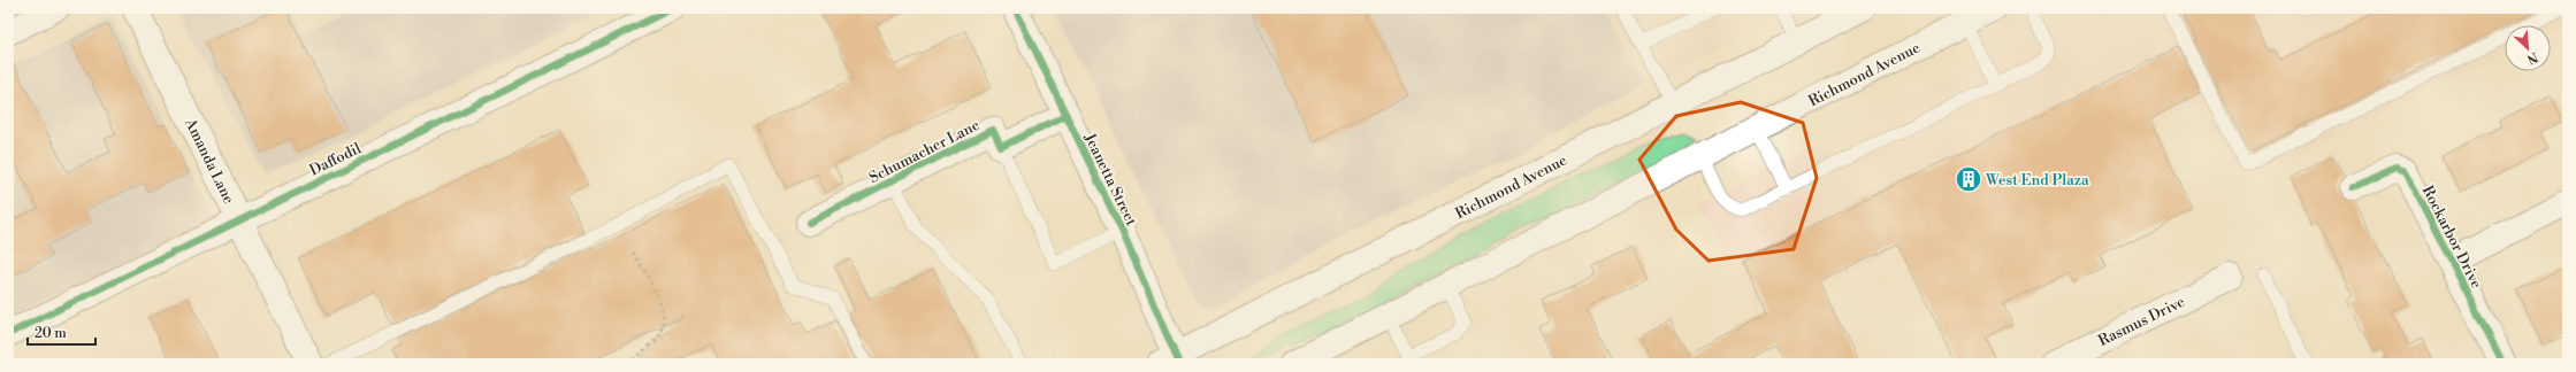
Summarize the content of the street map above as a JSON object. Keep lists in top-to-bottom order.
{
  "streets": {
    "street": [
      "Richmond Avenue",
      "Schumacher Lane",
      "Daffodil",
      "Amanda Lane",
      "Jeanetta Street",
      "Rockarbor Drive",
      "Rasmus Drive"
    ]
  },
  "crossings": [
    ["Richmond Avenue", "Jeanetta Street"],
    ["Daffodil", "Amanda Lane"]
  ],
  "places": {
    "building": ["West End Plaza"]
  },
  "scale_bar": "20 m",
  "north": "bottom right"
}
